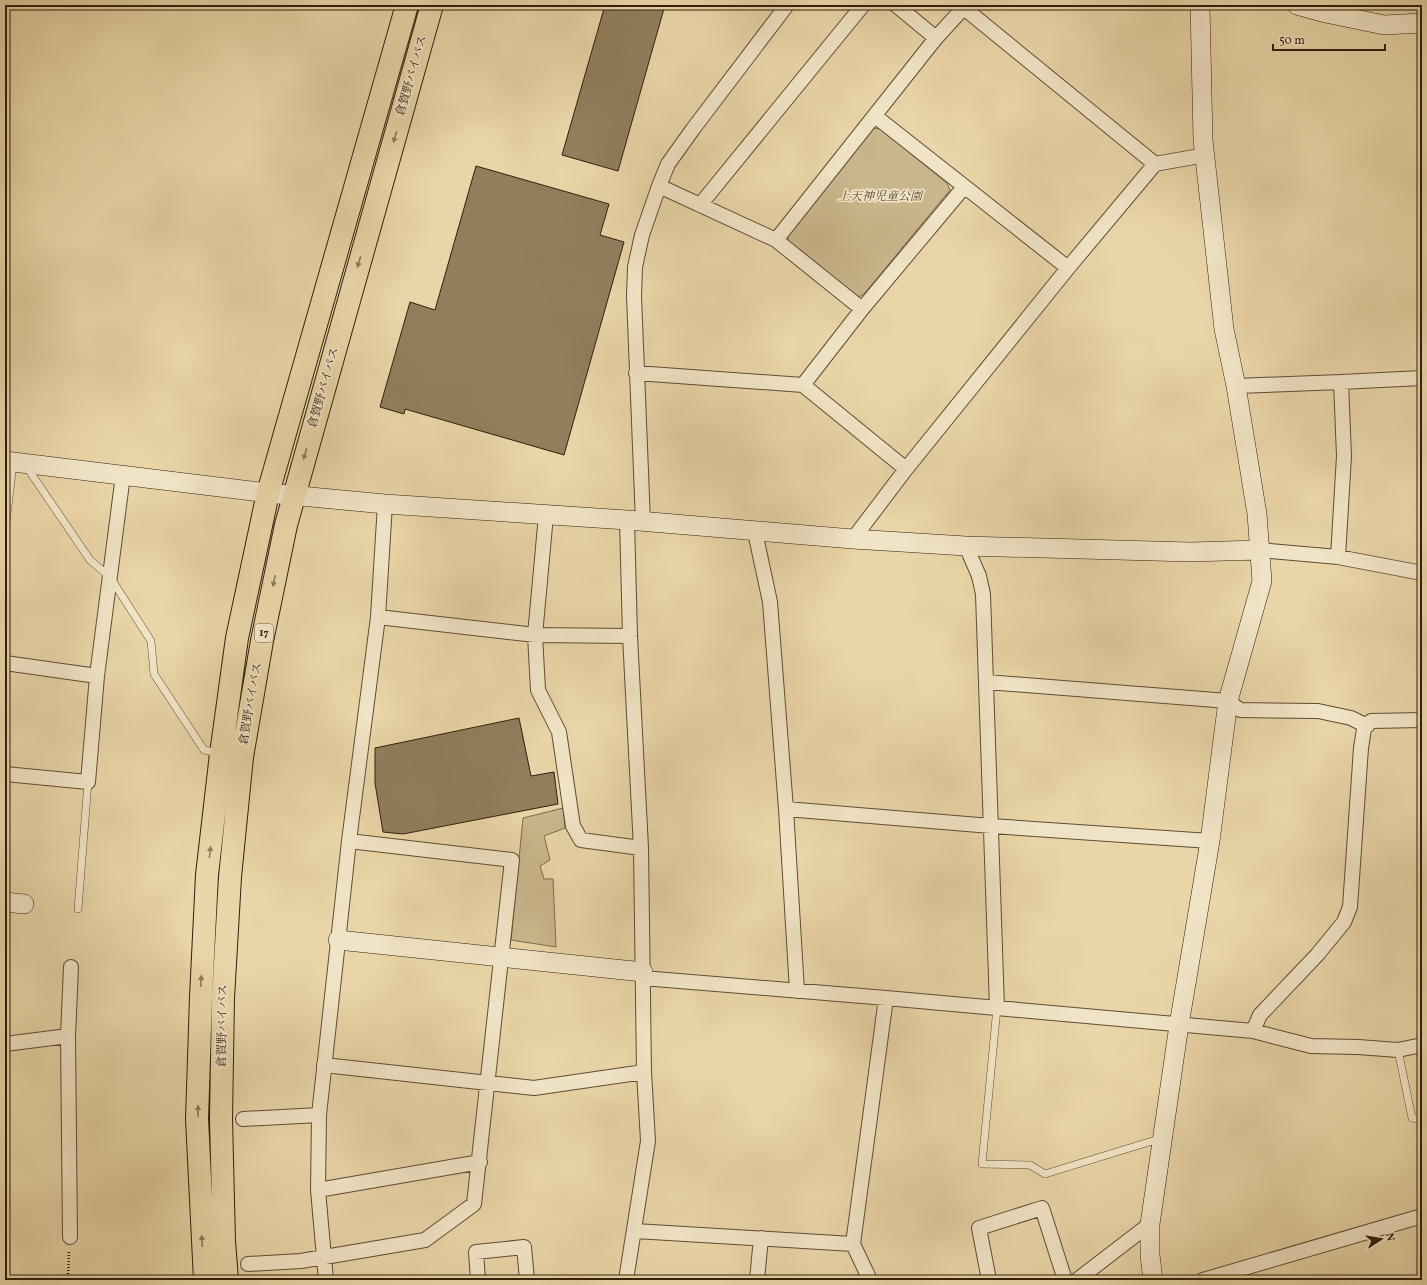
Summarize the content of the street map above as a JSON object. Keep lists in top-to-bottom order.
{
  "streets": {
    "highway": ["倉賀野バイパス", "17"]
  },
  "parks": ["上天神児童公園"],
  "scale_bar": "50 m",
  "north": "right"
}
